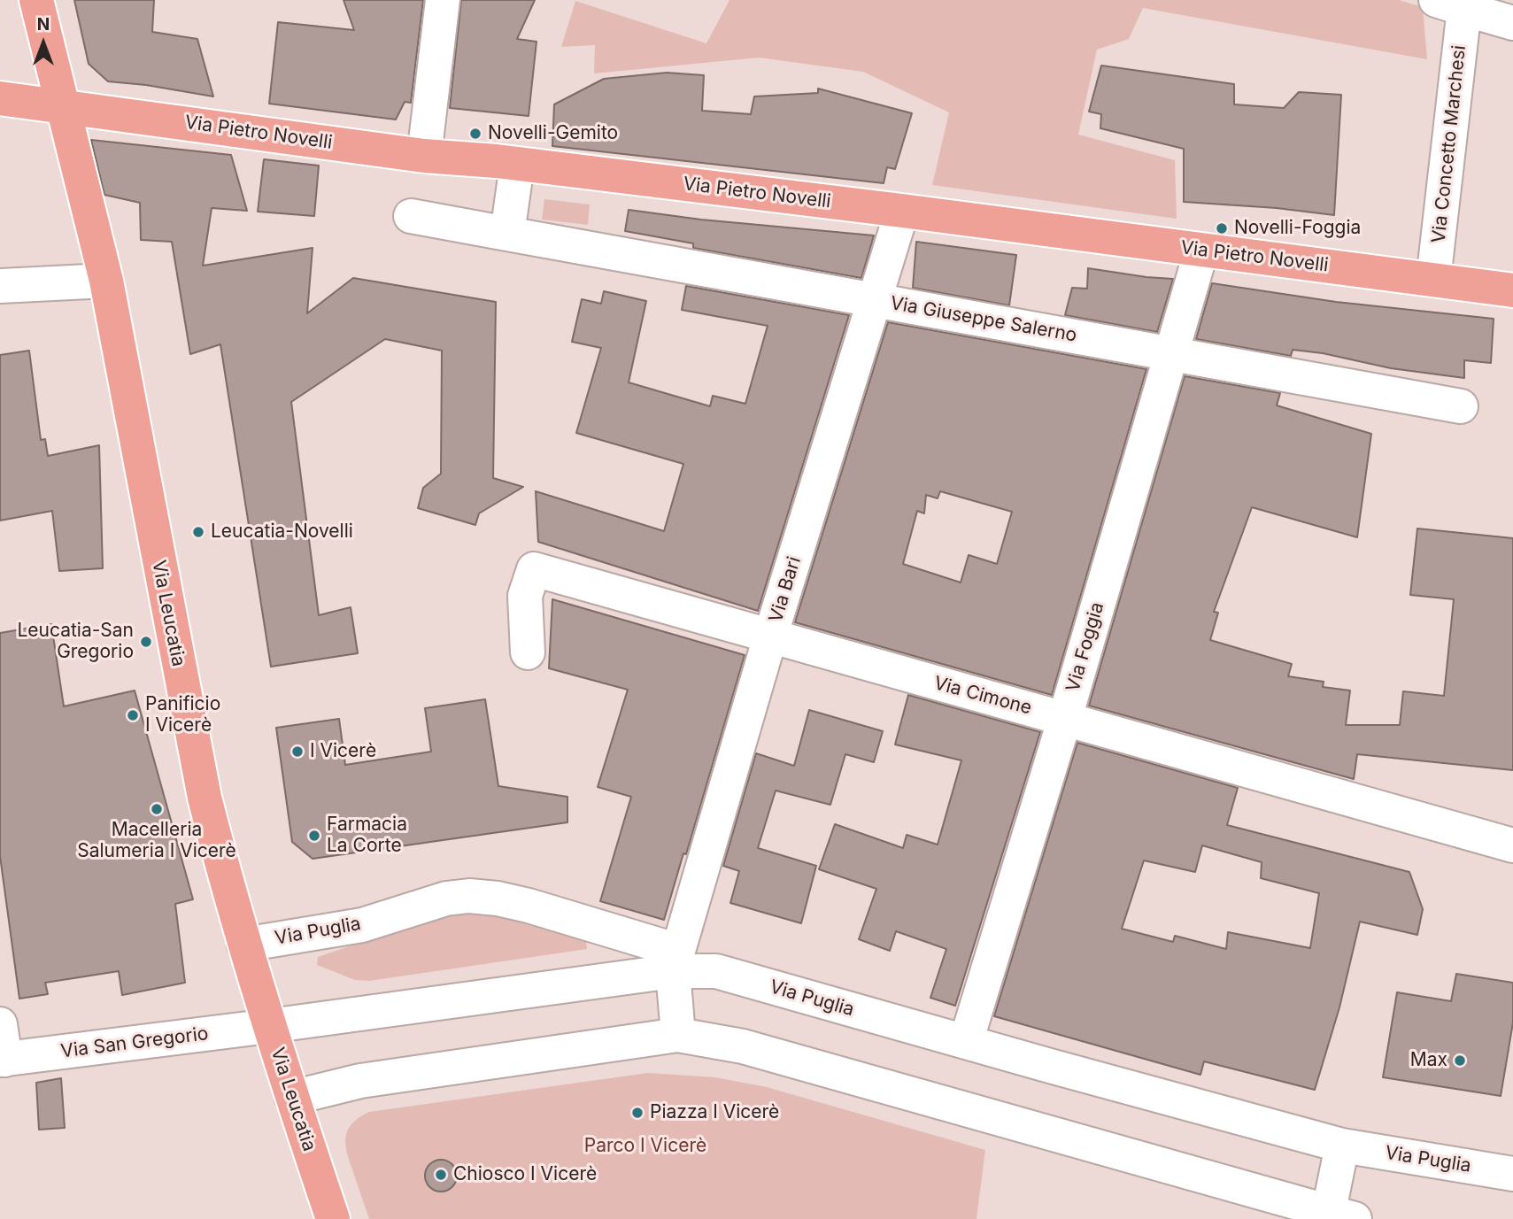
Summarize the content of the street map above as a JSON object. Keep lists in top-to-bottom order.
{
  "streets": {
    "main road": ["Via Pietro Novelli", "Via Leucatia"],
    "street": [
      "Via Concetto Marchesi",
      "Via Giuseppe Salerno",
      "Via Bari",
      "Via Foggia",
      "Via Cimone",
      "Via Puglia",
      "Via San Gregorio"
    ]
  },
  "crossings": [
    ["Via Pietro Novelli", "Via Concetto Marchesi"],
    ["Via Pietro Novelli", "Via Bari"],
    ["Via Pietro Novelli", "Via Leucatia"],
    ["Via Pietro Novelli", "Via Foggia"],
    ["Via Giuseppe Salerno", "Via Bari"],
    ["Via Giuseppe Salerno", "Via Foggia"],
    ["Via Bari", "Via Cimone"],
    ["Via Bari", "Via Puglia"],
    ["Via Leucatia", "Via Puglia"],
    ["Via Leucatia", "Via San Gregorio"],
    ["Via Foggia", "Via Cimone"],
    ["Via Foggia", "Via Puglia"],
    ["Via Puglia", "Via San Gregorio"]
  ],
  "parks": ["Parco I Vicerè"],
  "places": [
    "Novelli-Gemito",
    "Novelli-Foggia",
    "Leucatia-Novelli",
    "Leucatia-San Gregorio",
    "Panificio I Vicerè",
    "I Vicerè",
    "Macelleria Salumeria I Vicerè",
    "Farmacia La Corte",
    "Max",
    "Piazza I Vicerè",
    "Chiosco I Vicerè"
  ],
  "north": "top"
}
